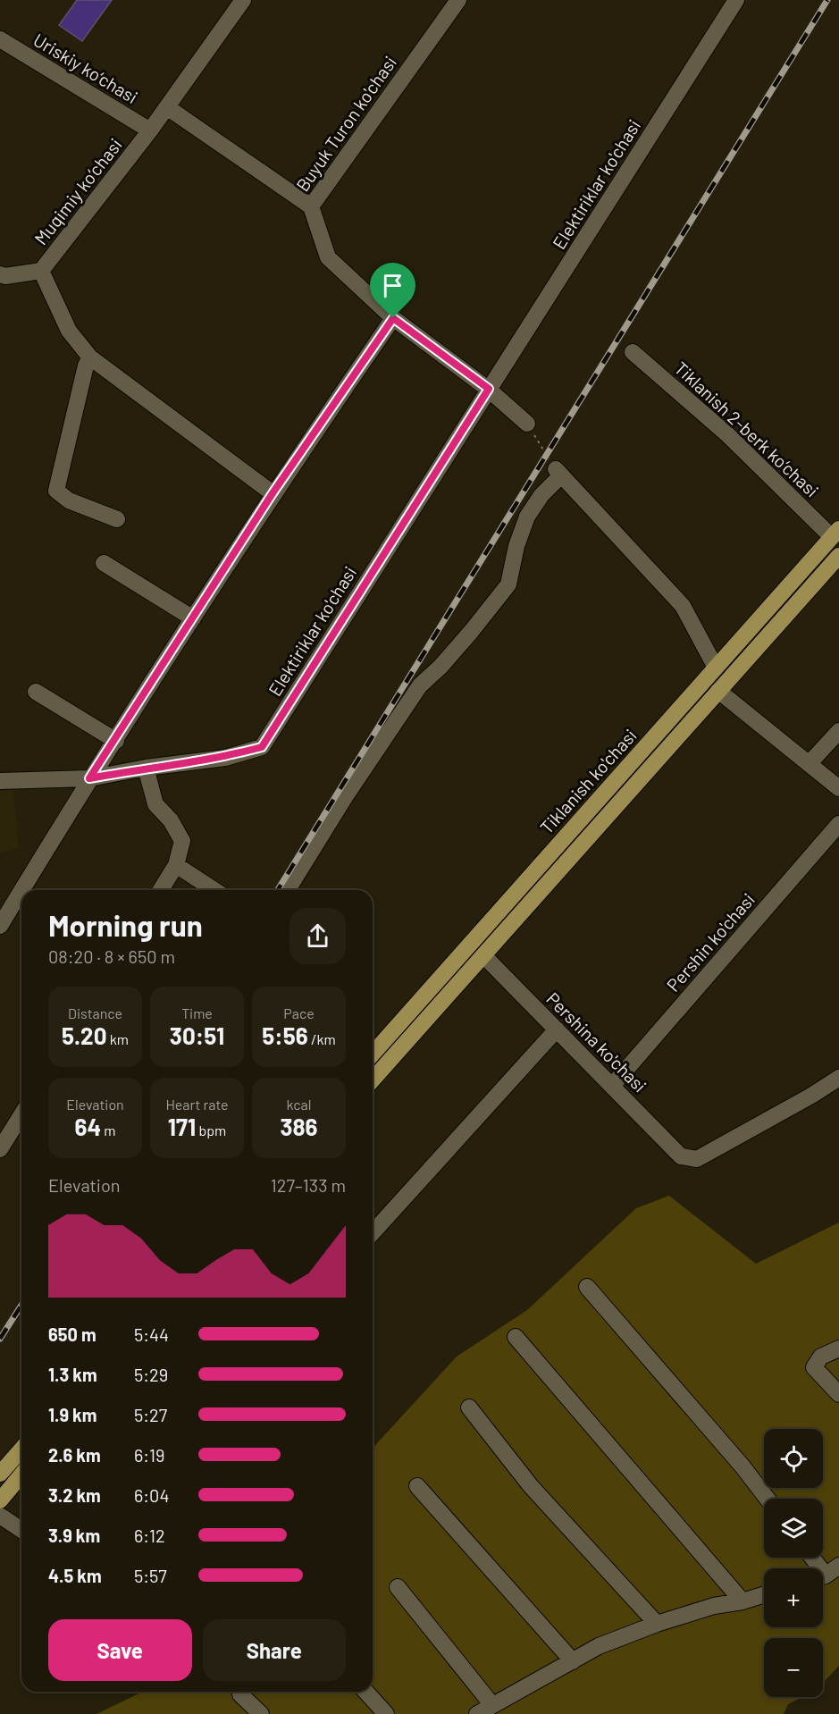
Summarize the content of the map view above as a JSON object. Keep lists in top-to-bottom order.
{
  "streets": {
    "main road": ["Tiklanish ko'chasi"],
    "street": [
      "Uriskiy ko‘chasi",
      "Buyuk Turon ko'chasi",
      "Elektiriklar ko'chasi",
      "Muqimiy ko‘chasi",
      "Tiklanish 2-berk ko‘chasi",
      "Pershin ko'chasi",
      "Pershina ko'chasi"
    ]
  },
  "crossings": [
    ["Uriskiy ko‘chasi", "Muqimiy ko‘chasi"],
    ["Tiklanish 2-berk ko‘chasi", "Tiklanish ko'chasi"],
    ["Pershin ko'chasi", "Pershina ko'chasi"]
  ],
  "page": {
    "heading": ["Morning run", "08:20 · 8 × 650 m"],
    "stats": [
      ["Distance", "5.20 km"],
      ["Time", "30:51"],
      ["Pace", "5:56 /km"],
      ["Elevation", "64 m"],
      ["Heart rate", "171 bpm"],
      ["kcal", "386"]
    ],
    "chart": ["Elevation", "127–133 m"],
    "list": [
      {
        "name": "650 m",
        "note": "5:44"
      },
      {
        "name": "1.3 km",
        "note": "5:29"
      },
      {
        "name": "1.9 km",
        "note": "5:27"
      },
      {
        "name": "2.6 km",
        "note": "6:19"
      },
      {
        "name": "3.2 km",
        "note": "6:04"
      },
      {
        "name": "3.9 km",
        "note": "6:12"
      },
      {
        "name": "4.5 km",
        "note": "5:57"
      }
    ],
    "map_buttons": ["+", "−"],
    "buttons": ["Save", "Share"]
  }
}
